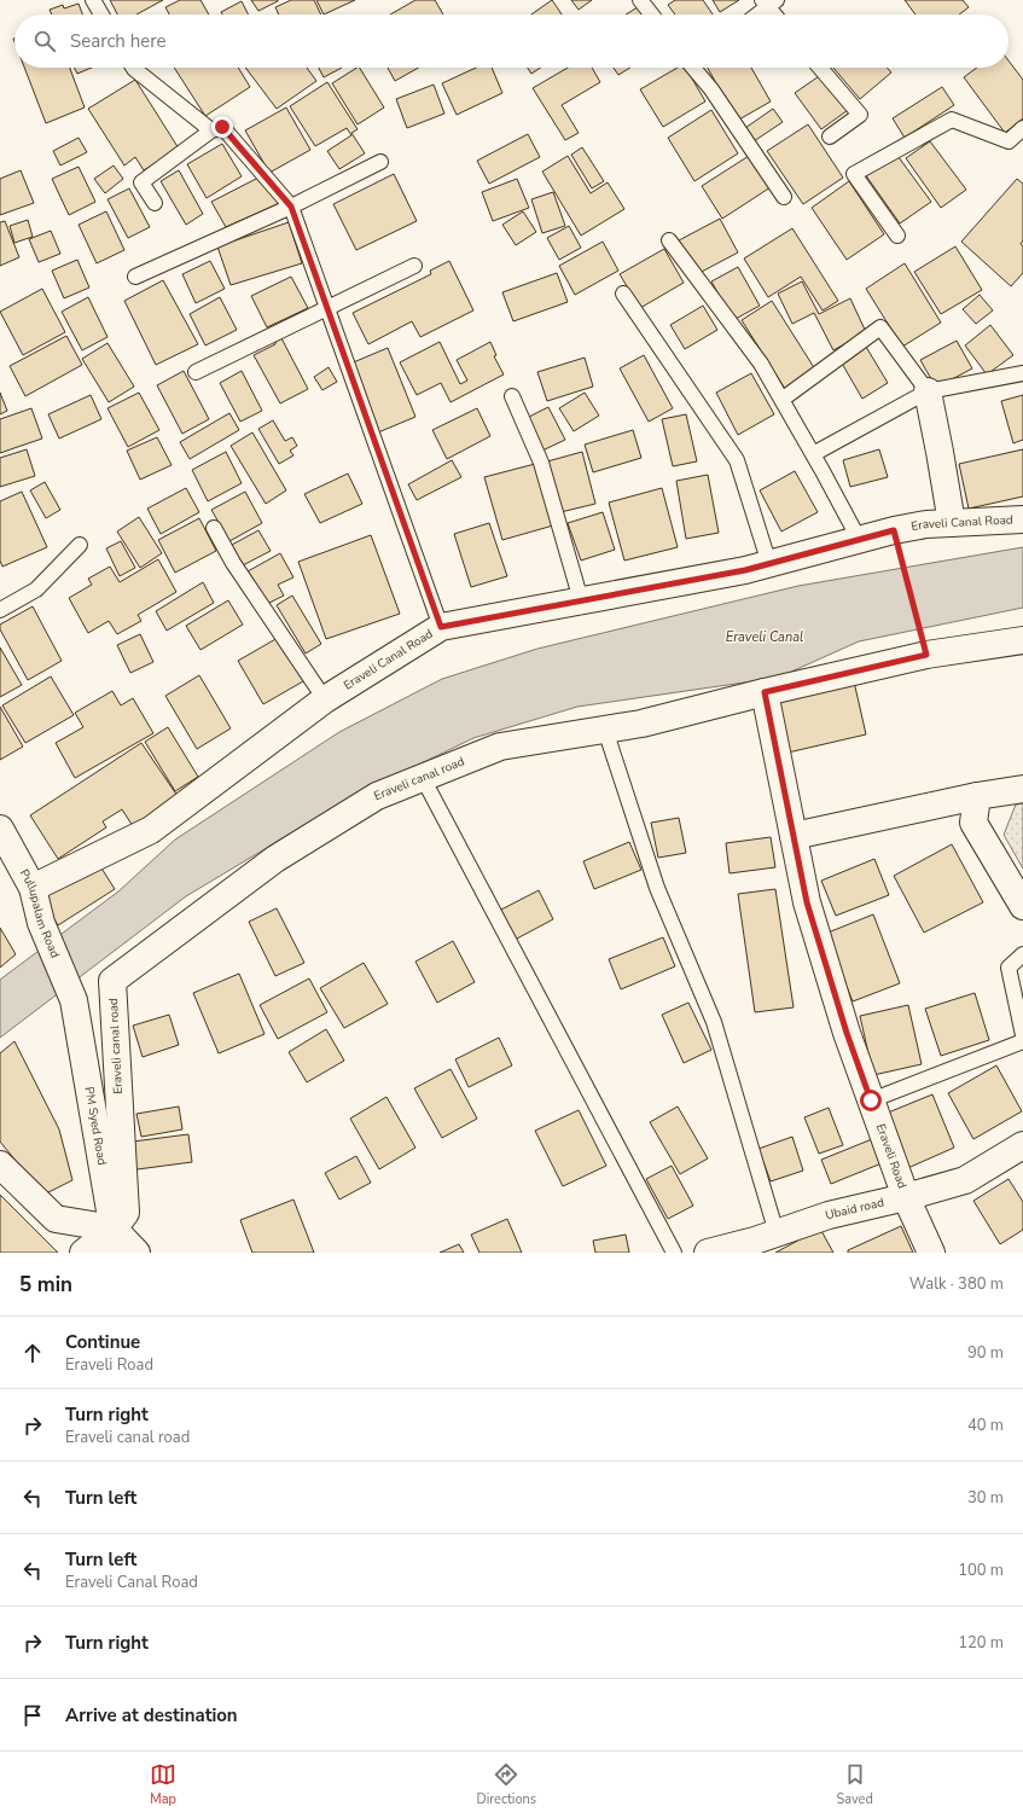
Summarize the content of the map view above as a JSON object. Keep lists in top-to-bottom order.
{
  "streets": {
    "street": [
      "Eraveli Canal Road",
      "Eraveli canal road",
      "Pullupalam Road",
      "PM Syed Road",
      "Eraveli Road",
      "Ubaid road"
    ]
  },
  "crossings": [
    ["Eraveli Canal Road", "Pullupalam Road"],
    ["Eraveli canal road", "PM Syed Road"],
    ["Eraveli canal road", "Eraveli Road"],
    ["Pullupalam Road", "PM Syed Road"],
    ["Eraveli Road", "Ubaid road"]
  ],
  "water": ["Eraveli Canal"],
  "page": {
    "search": "Search here",
    "heading": ["5 min", "Walk · 380 m"],
    "list": [
      ["Continue", "Eraveli Road", "90 m"],
      ["Turn right", "Eraveli canal road", "40 m"],
      ["Turn left", "30 m"],
      ["Turn left", "Eraveli Canal Road", "100 m"],
      ["Turn right", "120 m"],
      "Arrive at destination"
    ],
    "nav": ["Map", "Directions", "Saved"]
  }
}
